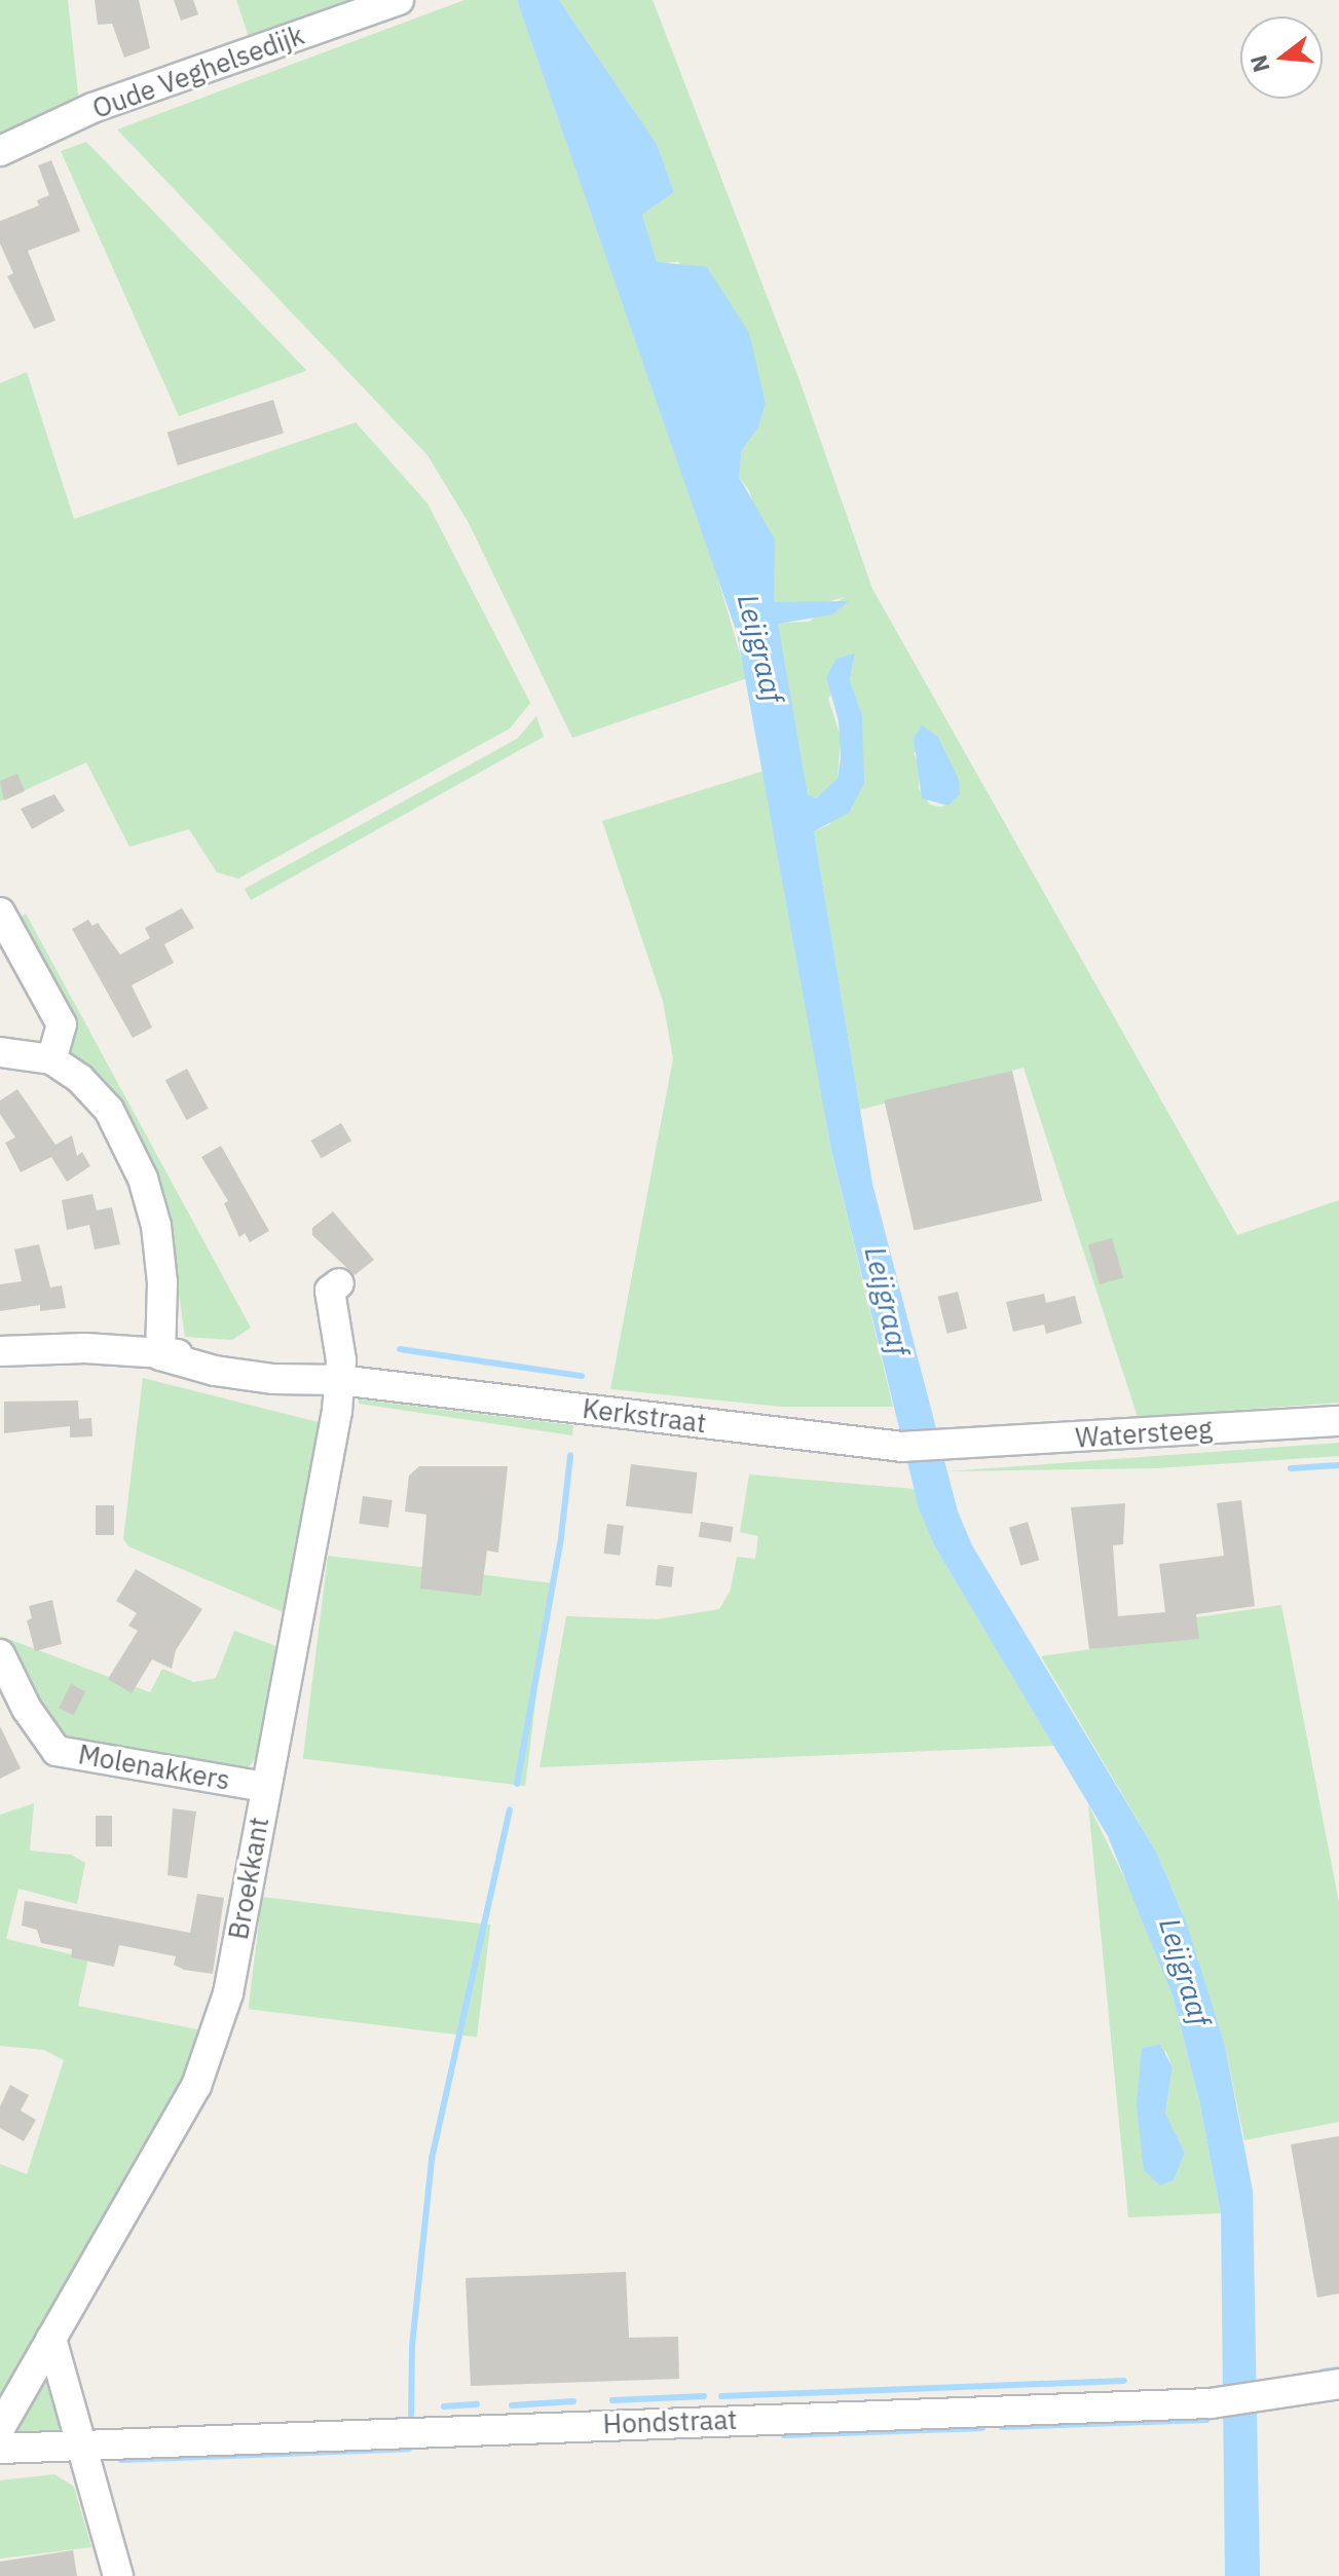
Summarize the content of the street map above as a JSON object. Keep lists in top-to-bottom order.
{
  "streets": {
    "street": [
      "Oude Veghelsedijk",
      "Kerkstraat",
      "Watersteeg",
      "Molenakkers",
      "Broekkant",
      "Hondstraat"
    ]
  },
  "crossings": [
    ["Kerkstraat", "Watersteeg"],
    ["Kerkstraat", "Broekkant"],
    ["Molenakkers", "Broekkant"]
  ],
  "water": ["Leijgraaf"],
  "north": "left"
}
